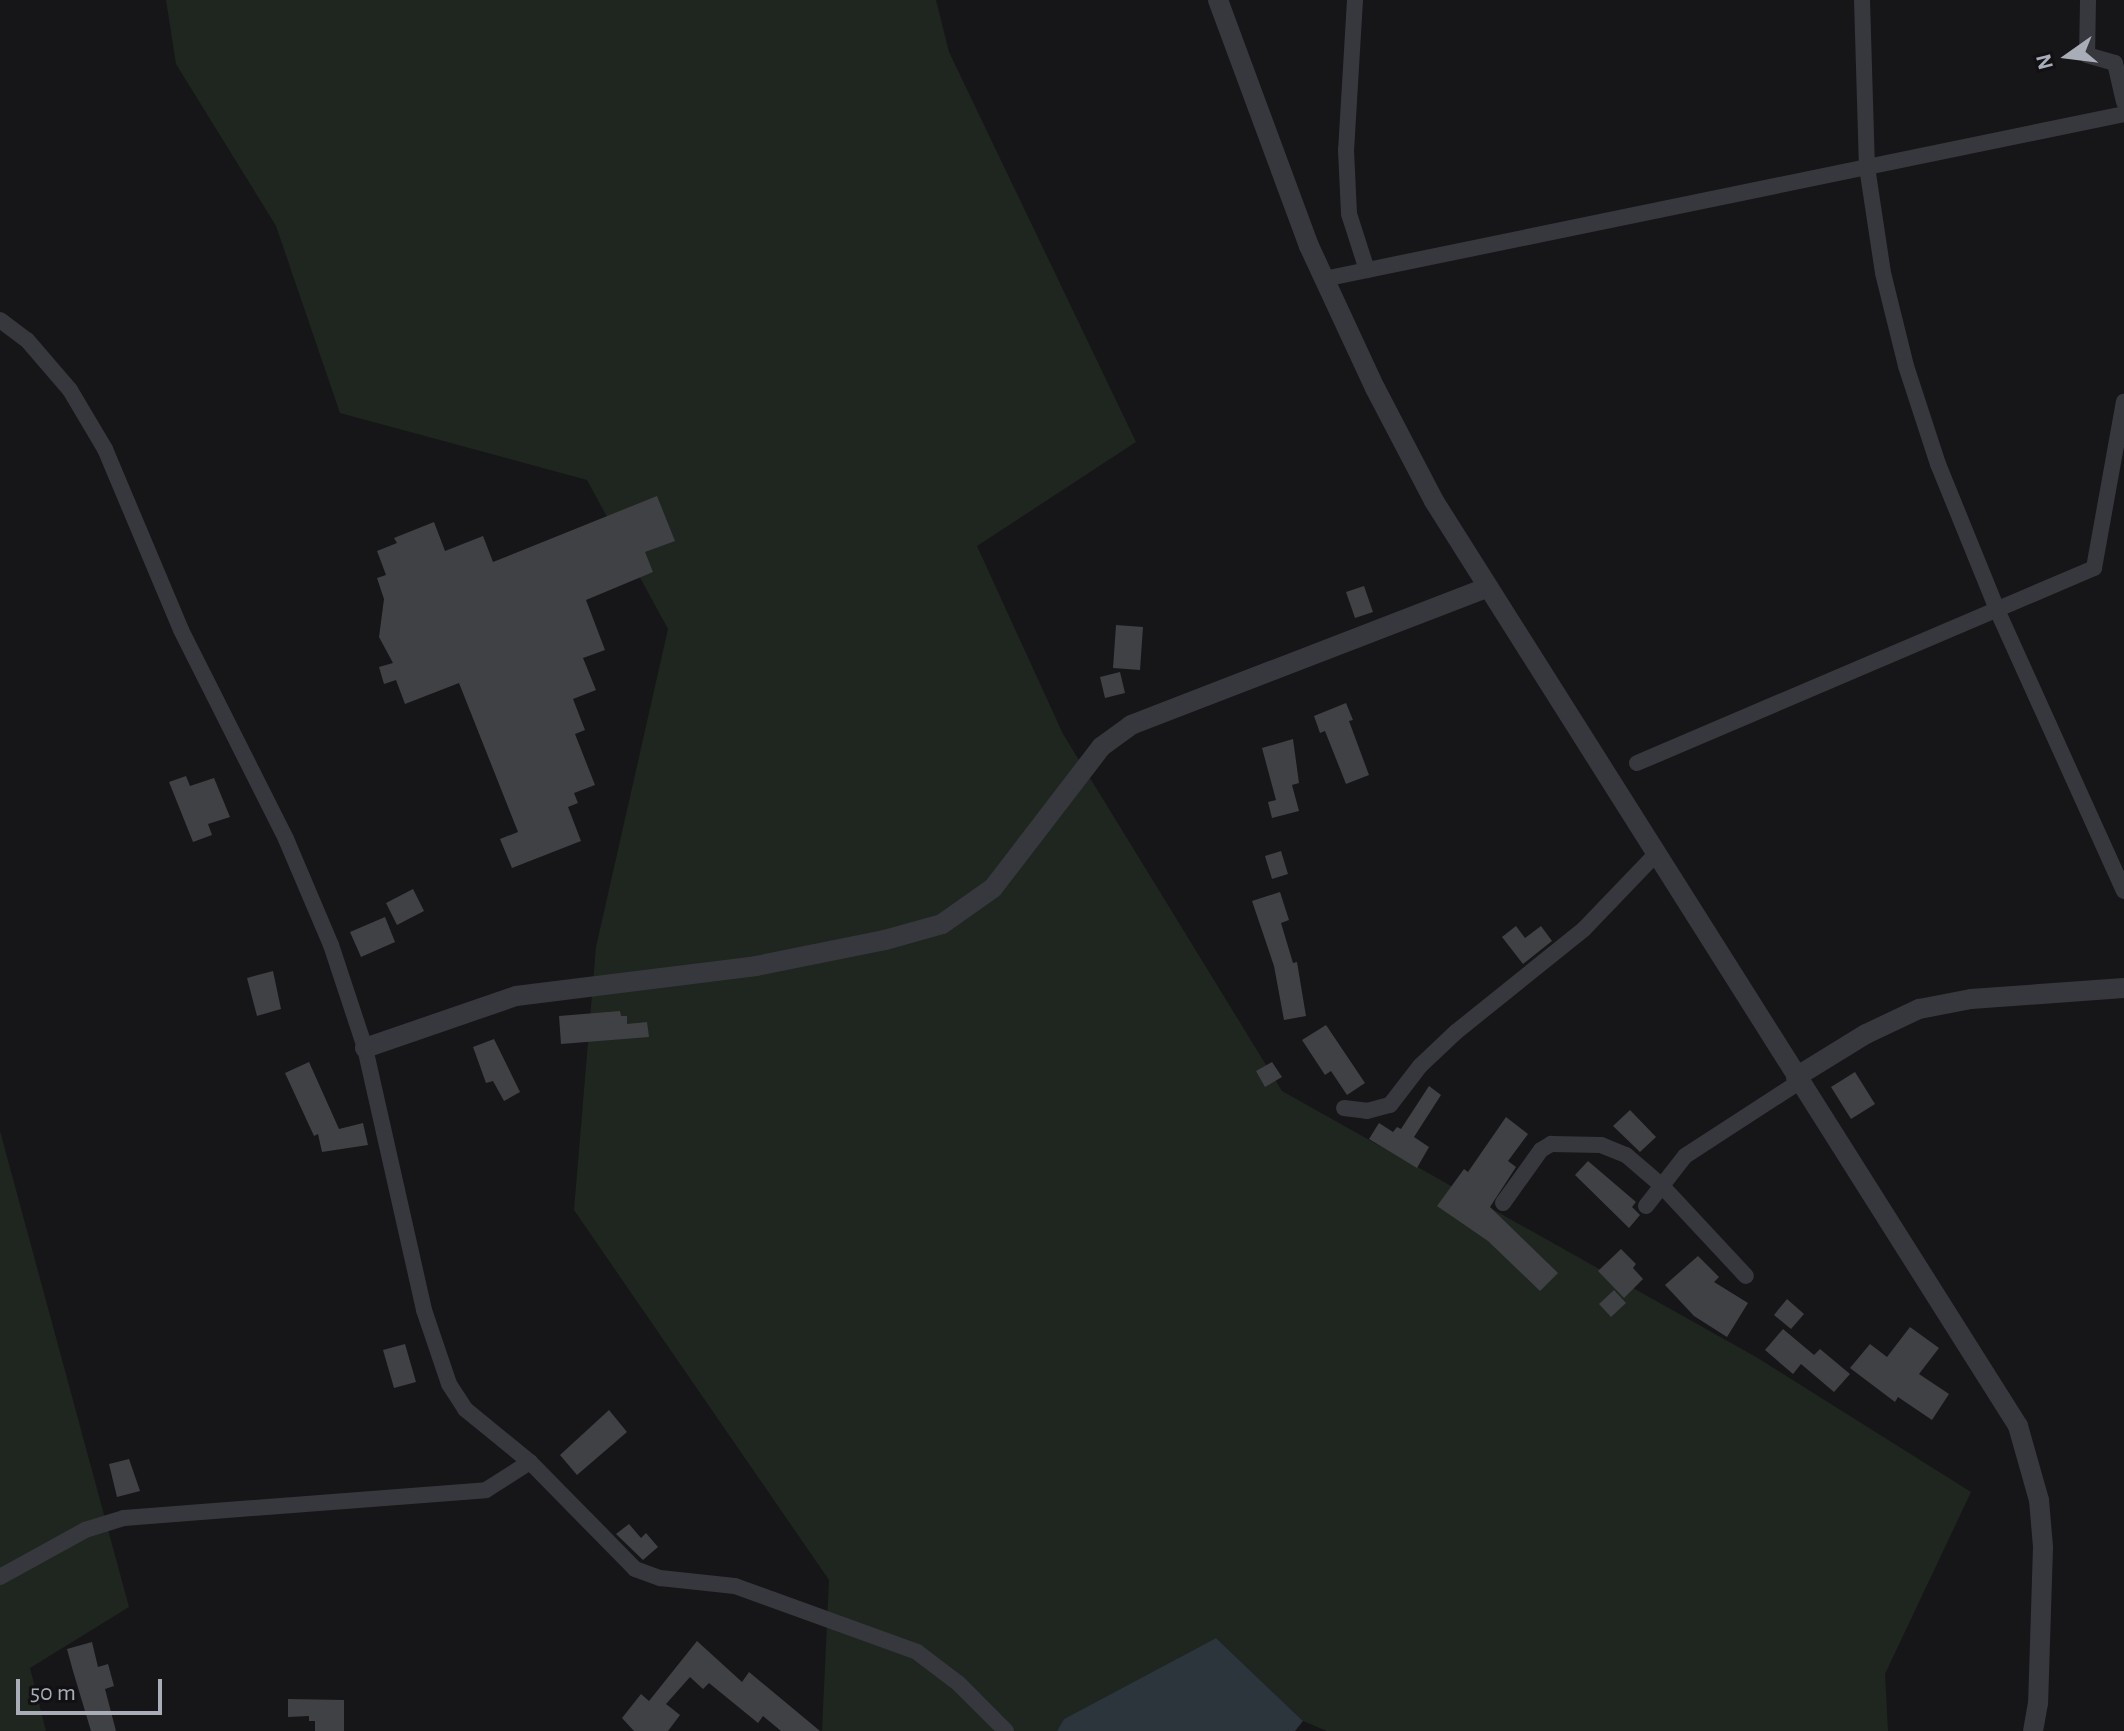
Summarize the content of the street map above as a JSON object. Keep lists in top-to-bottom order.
{
  "scale_bar": "50 m",
  "north": "left"
}
